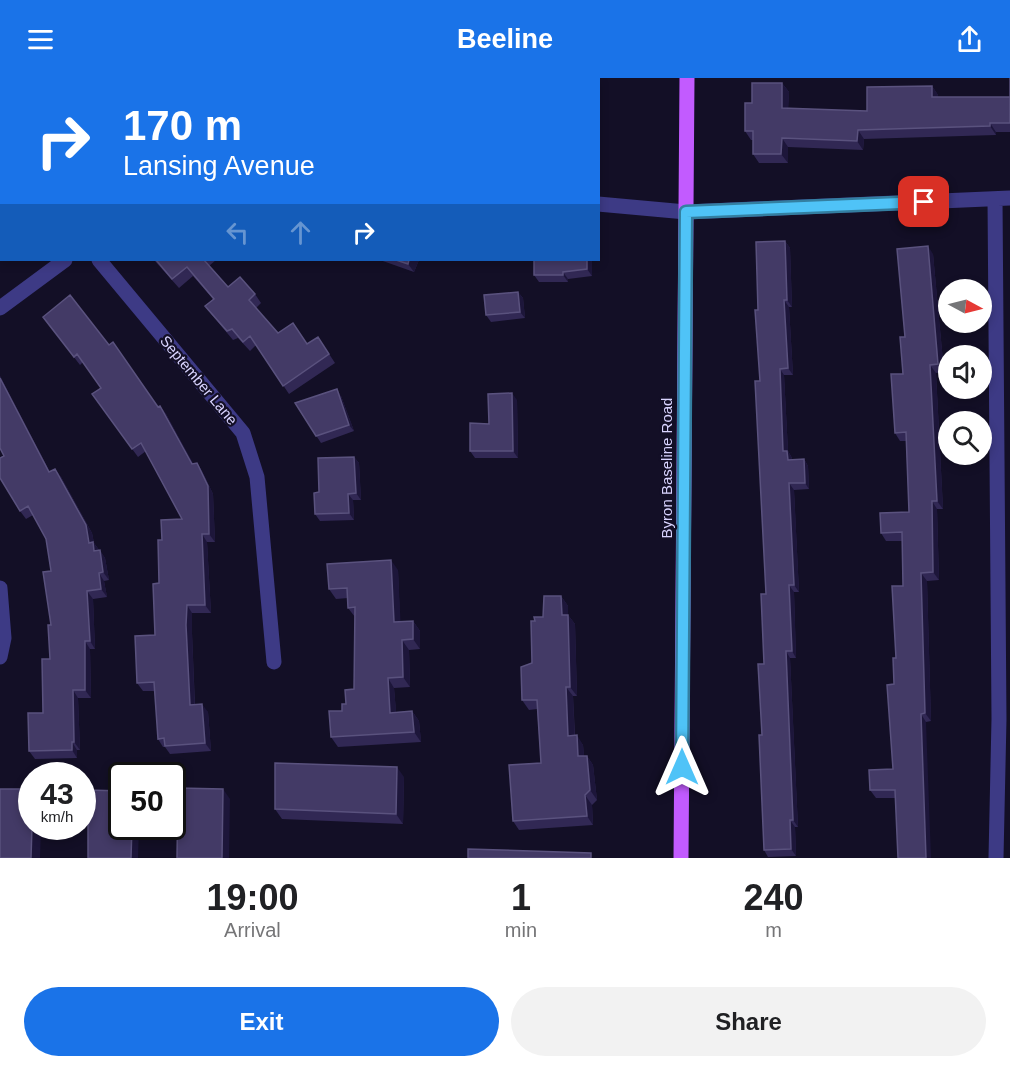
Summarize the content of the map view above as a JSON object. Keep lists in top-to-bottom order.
{
  "streets": {
    "main road": ["Byron Baseline Road"],
    "street": ["September Lane"]
  },
  "north": "right",
  "page": {
    "header": "Beeline",
    "turn": ["170 m", "Lansing Avenue"],
    "speed": "43 km/h",
    "limit": "50",
    "eta": [
      "19:00",
      "Arrival",
      "1",
      "min",
      "240",
      "m"
    ],
    "buttons": ["Exit", "Share"]
  }
}
